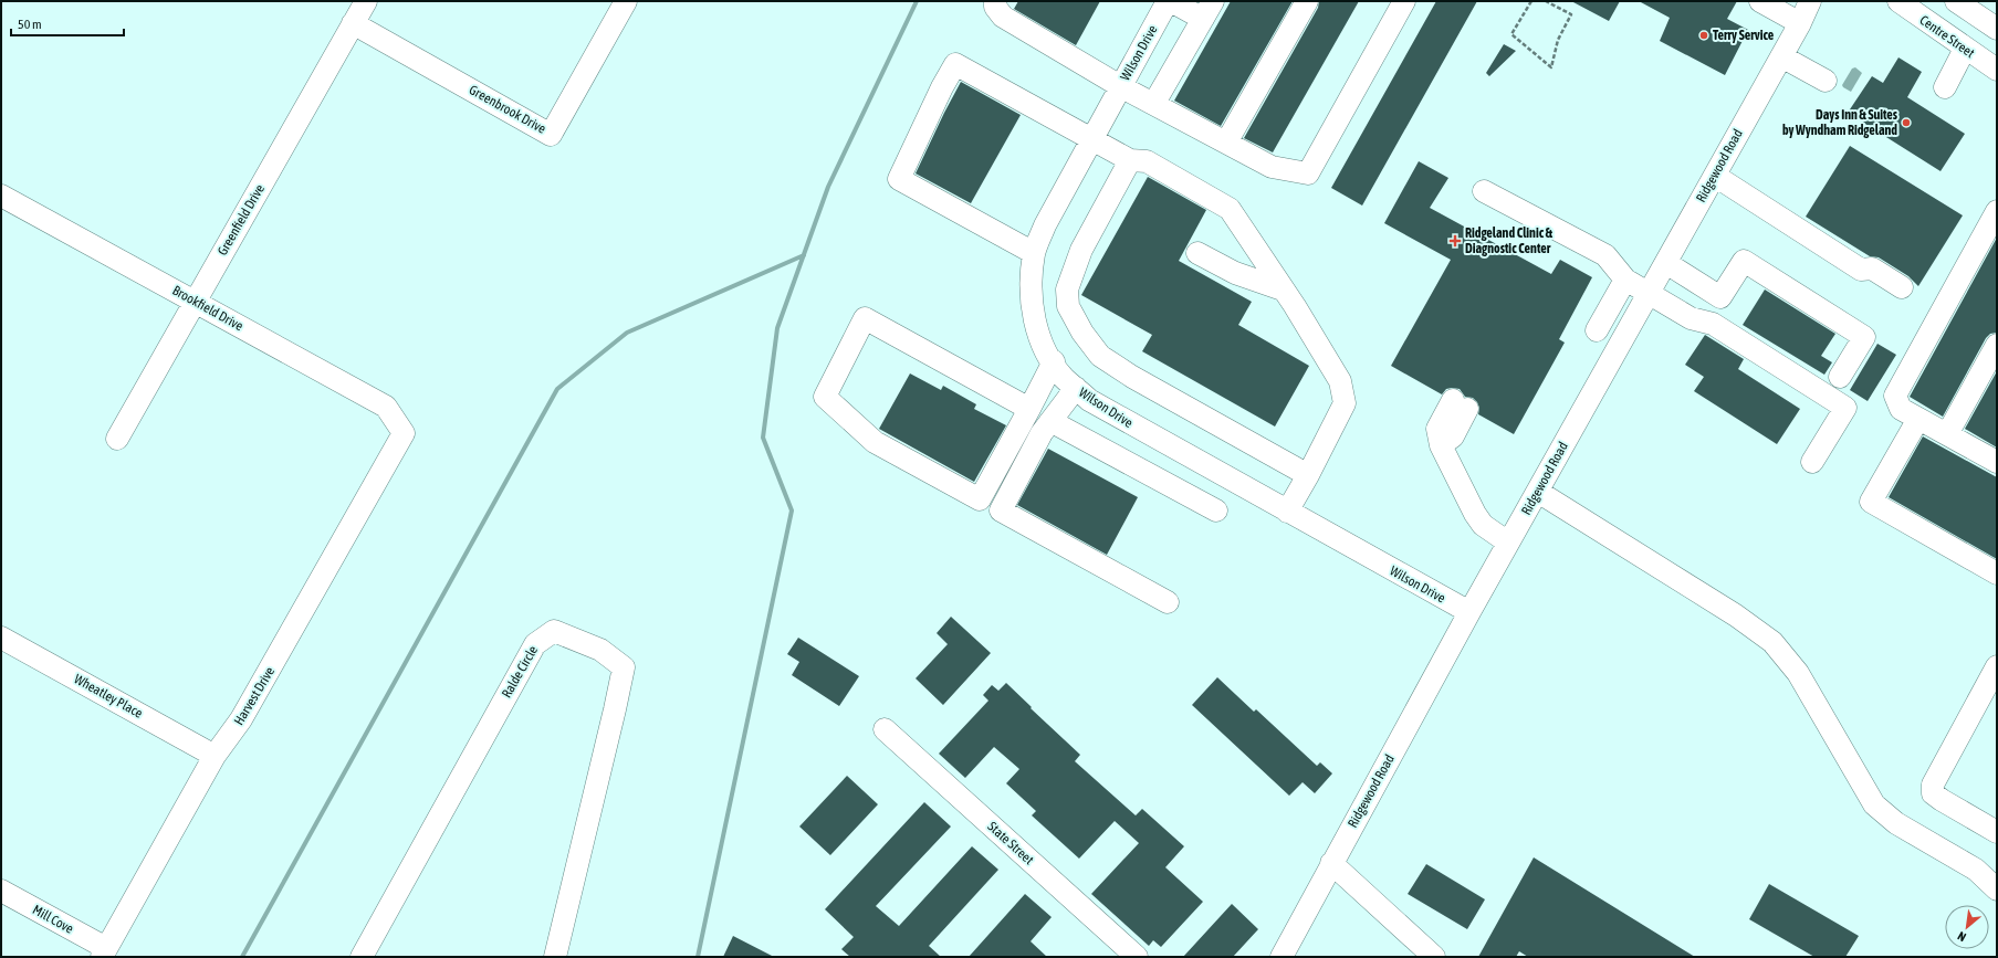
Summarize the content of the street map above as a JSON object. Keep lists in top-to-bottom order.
{
  "streets": {
    "street": [
      "Centre Street",
      "Wilson Drive",
      "Greenbrook Drive",
      "Ridgewood Road",
      "Greenfield Drive",
      "Brookfield Drive",
      "Ralde Circle",
      "Wheatley Place",
      "Harvest Drive",
      "State Street",
      "Mill Cove"
    ]
  },
  "crossings": [
    ["Wilson Drive", "Ridgewood Road"],
    ["Greenbrook Drive", "Greenfield Drive"],
    ["Greenfield Drive", "Brookfield Drive"],
    ["Brookfield Drive", "Harvest Drive"],
    ["Wheatley Place", "Harvest Drive"],
    ["Harvest Drive", "Mill Cove"]
  ],
  "places": {
    "other": ["Terry Service", "Days Inn & Suites by Wyndham Ridgeland"],
    "health": ["Ridgeland Clinic & Diagnostic Center"]
  },
  "scale_bar": "50 m",
  "north": "bottom left"
}
